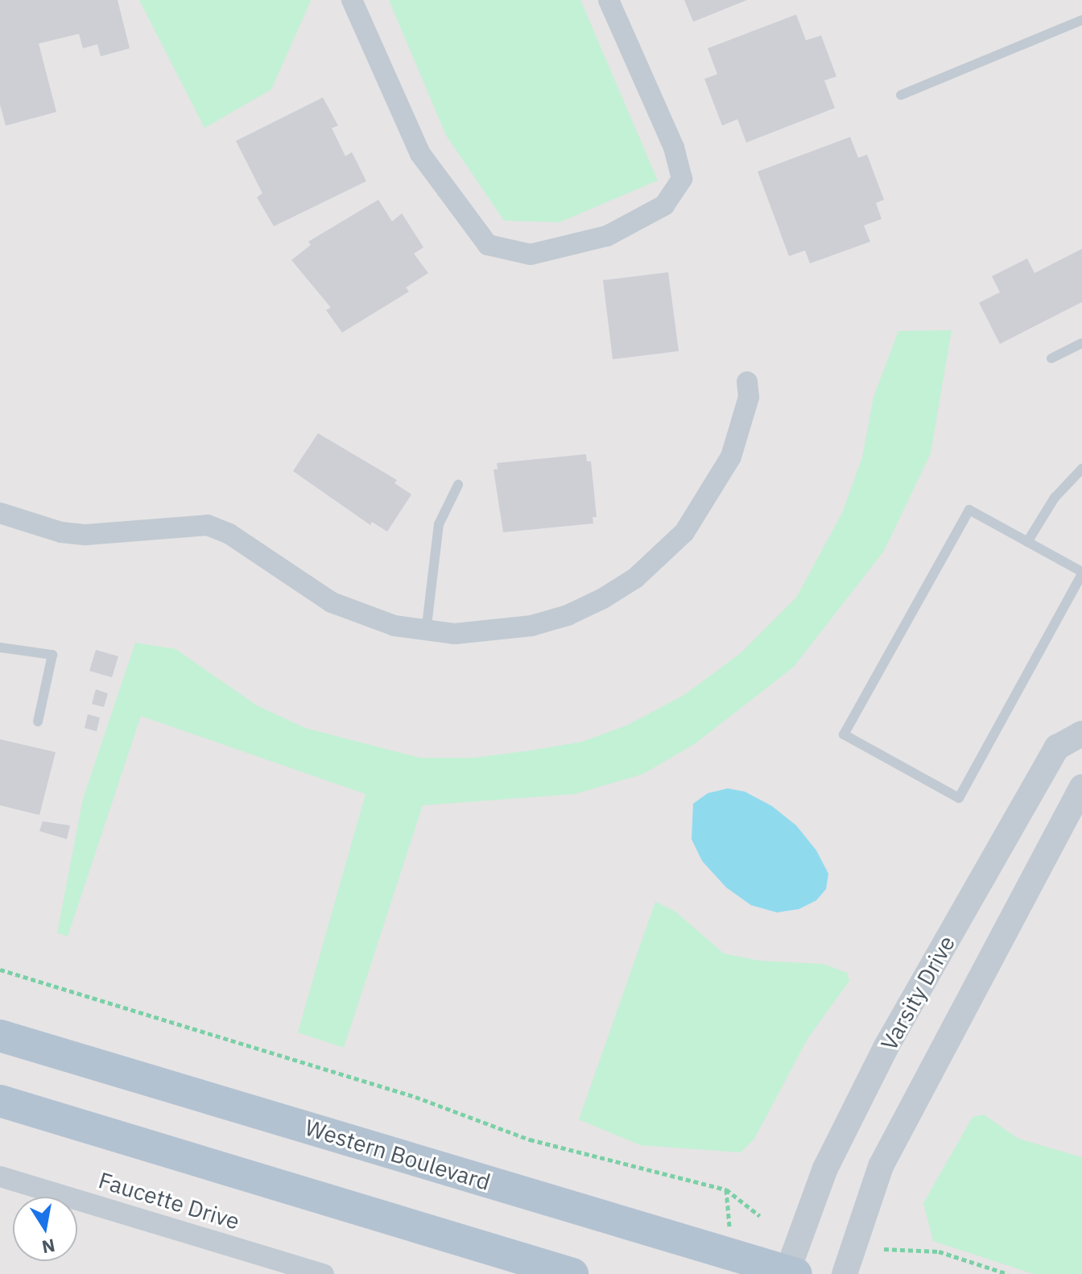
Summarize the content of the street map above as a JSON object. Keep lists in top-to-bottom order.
{
  "streets": {
    "main road": ["Western Boulevard"],
    "street": ["Varsity Drive", "Faucette Drive"]
  },
  "crossings": [
    ["Varsity Drive", "Western Boulevard"]
  ],
  "north": "bottom"
}
